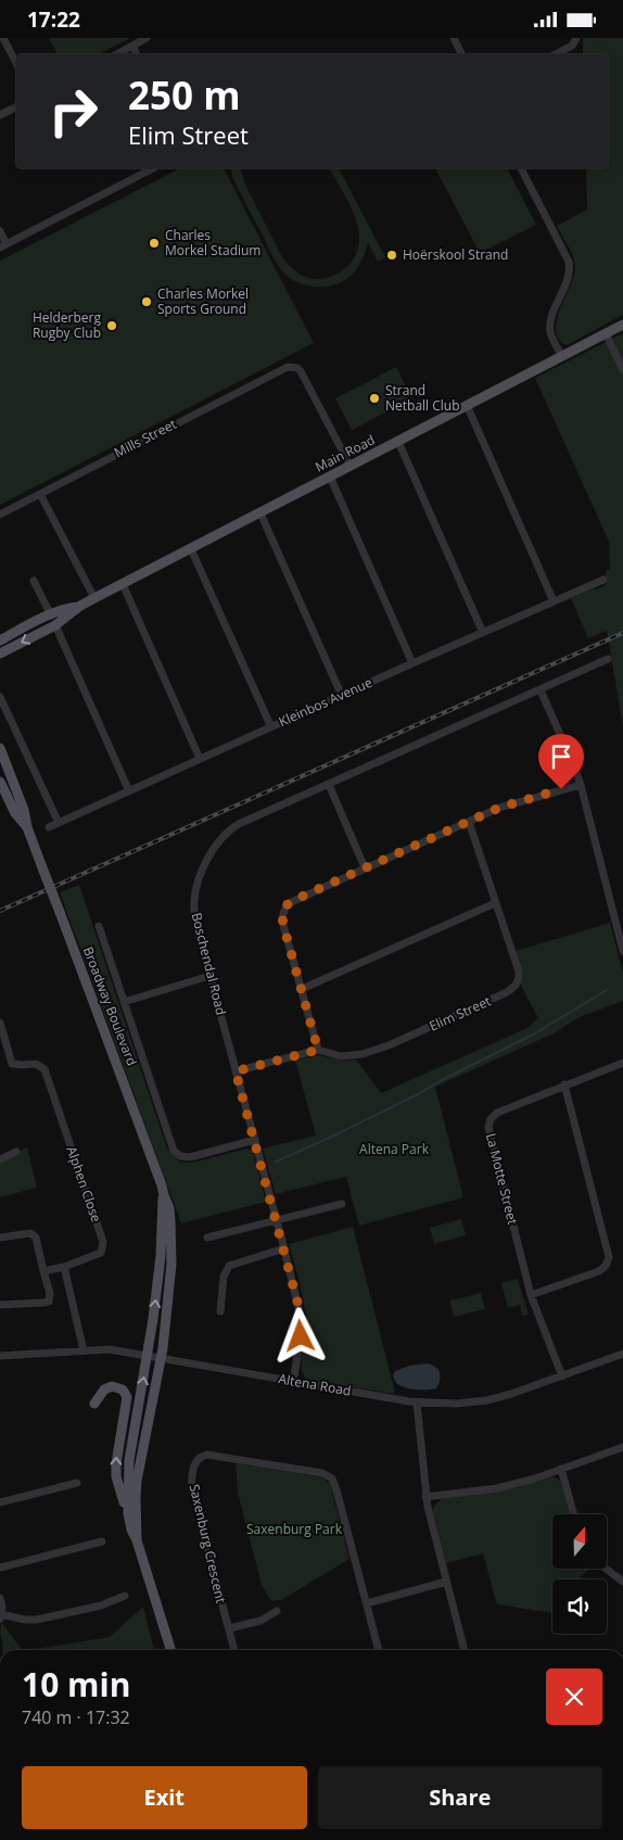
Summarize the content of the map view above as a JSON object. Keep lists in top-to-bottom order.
{
  "streets": {
    "main road": ["Main Road", "Broadway Boulevard"],
    "street": [
      "Mills Street",
      "Kleinbos Avenue",
      "Boschendal Road",
      "Elim Street",
      "La Motte Street",
      "Alphen Close",
      "Altena Road",
      "Saxenburg Crescent"
    ]
  },
  "crossings": [
    ["Mills Street", "Main Road"],
    ["Boschendal Road", "Elim Street"],
    ["Boschendal Road", "Altena Road"],
    ["Broadway Boulevard", "Altena Road"],
    ["La Motte Street", "Altena Road"]
  ],
  "parks": ["Altena Park", "Saxenburg Park"],
  "places": [
    "Charles Morkel Stadium",
    "Hoërskool Strand",
    "Charles Morkel Sports Ground",
    "Helderberg Rugby Club",
    "Strand Netball Club"
  ],
  "north": "top",
  "page": {
    "status": "17:22",
    "turn": ["250 m", "Elim Street"],
    "heading": ["10 min", "740 m · 17:32"],
    "buttons": ["Exit", "Share"]
  }
}
